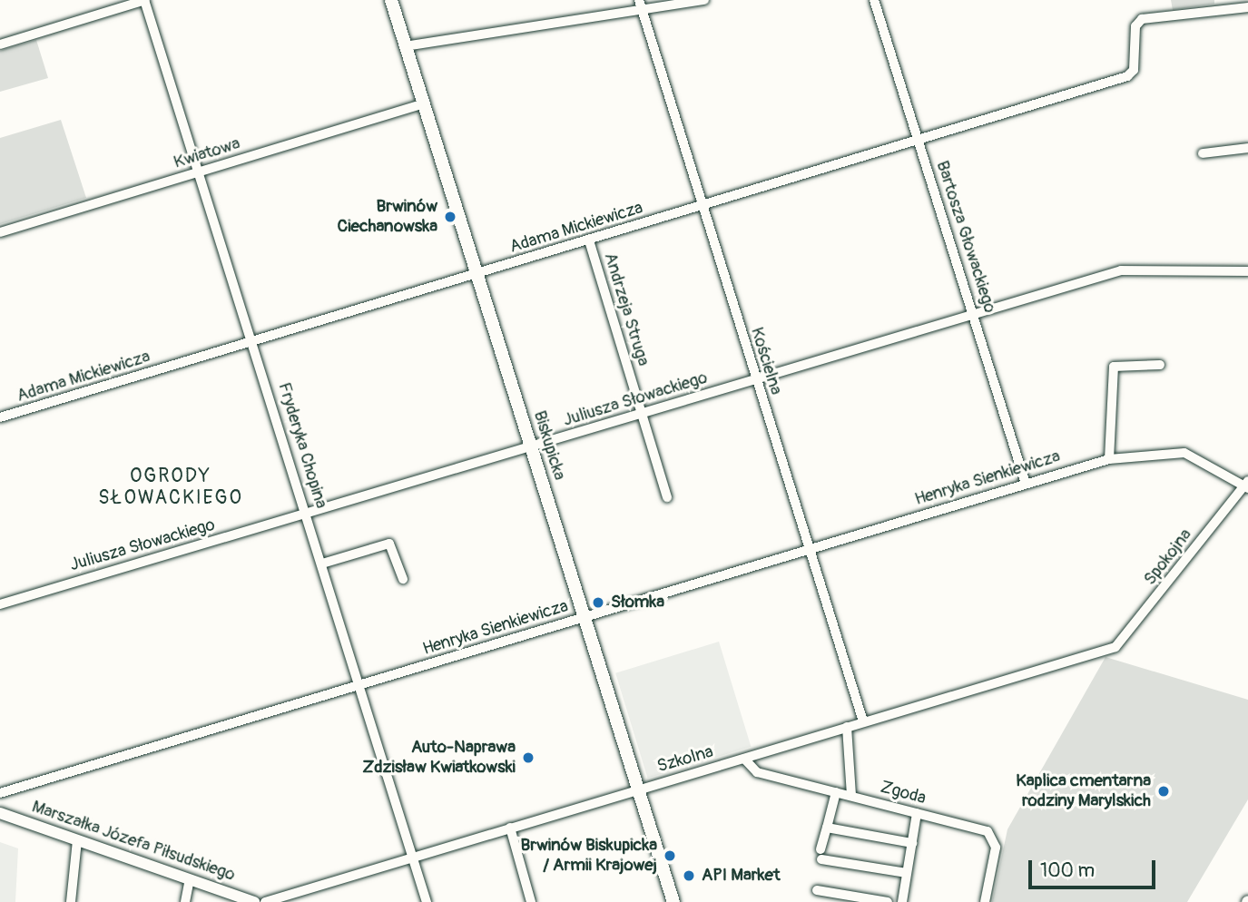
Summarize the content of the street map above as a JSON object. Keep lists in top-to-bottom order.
{
  "streets": {
    "main road": ["Biskupicka"],
    "street": [
      "Kwiatowa",
      "Adama Mickiewicza",
      "Bartosza Głowackiego",
      "Andrzeja Struga",
      "Kościelna",
      "Juliusza Słowackiego",
      "Fryderyka Chopina",
      "Henryka Sienkiewicza",
      "Spokojna",
      "Szkolna",
      "Zgoda",
      "Marszałka Józefa Piłsudskiego"
    ]
  },
  "crossings": [
    ["Kwiatowa", "Fryderyka Chopina"],
    ["Kwiatowa", "Biskupicka"],
    ["Adama Mickiewicza", "Bartosza Głowackiego"],
    ["Adama Mickiewicza", "Andrzeja Struga"],
    ["Adama Mickiewicza", "Kościelna"],
    ["Adama Mickiewicza", "Fryderyka Chopina"],
    ["Adama Mickiewicza", "Biskupicka"],
    ["Bartosza Głowackiego", "Juliusza Słowackiego"],
    ["Bartosza Głowackiego", "Henryka Sienkiewicza"],
    ["Andrzeja Struga", "Juliusza Słowackiego"],
    ["Kościelna", "Juliusza Słowackiego"],
    ["Kościelna", "Henryka Sienkiewicza"],
    ["Kościelna", "Szkolna"],
    ["Juliusza Słowackiego", "Fryderyka Chopina"],
    ["Juliusza Słowackiego", "Biskupicka"],
    ["Fryderyka Chopina", "Henryka Sienkiewicza"],
    ["Fryderyka Chopina", "Szkolna"],
    ["Biskupicka", "Henryka Sienkiewicza"],
    ["Biskupicka", "Szkolna"],
    ["Henryka Sienkiewicza", "Spokojna"],
    ["Spokojna", "Szkolna"],
    ["Szkolna", "Zgoda"]
  ],
  "districts": ["OGRODY SŁOWACKIEGO"],
  "places": [
    "Brwinów Ciechanowska",
    "Słomka",
    "Auto-Naprawa Zdzisław Kwiatkowski",
    "Kaplica cmentarna rodziny Marylskich",
    "Brwinów Biskupicka / Armii Krajowej",
    "API Market"
  ],
  "scale_bar": "100 m"
}
